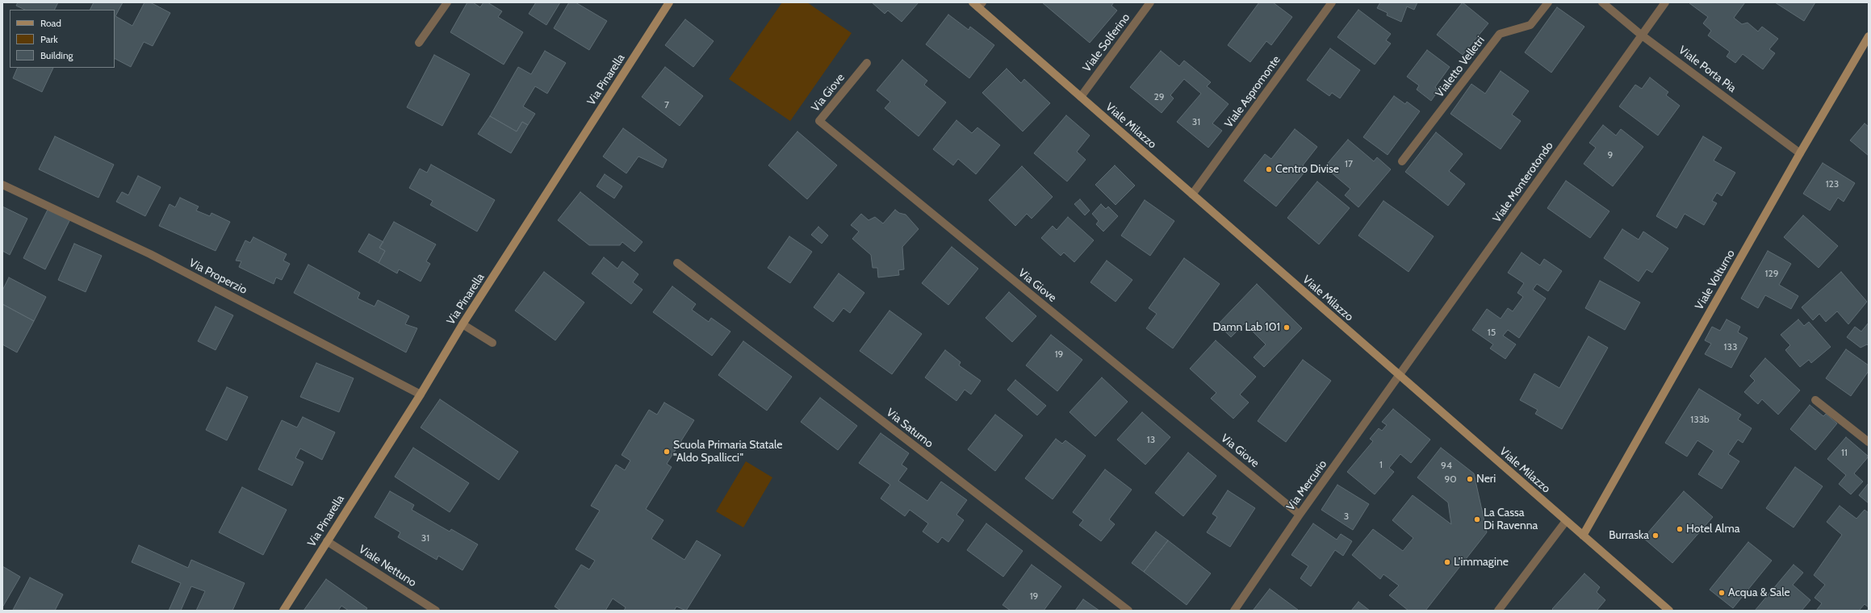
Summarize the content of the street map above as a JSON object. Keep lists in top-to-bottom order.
{
  "streets": {
    "street": [
      "Viale Solferino",
      "Vialetto Velletri",
      "Viale Porta Pia",
      "Via Pinarella",
      "Viale Aspromonte",
      "Via Giove",
      "Viale Milazzo",
      "Viale Monterotondo",
      "Via Properzio",
      "Viale Volturno",
      "Via Saturno",
      "Via Mercurio",
      "Viale Nettuno"
    ]
  },
  "crossings": [
    ["Viale Solferino", "Viale Milazzo"],
    ["Viale Porta Pia", "Viale Monterotondo"],
    ["Viale Porta Pia", "Viale Volturno"],
    ["Via Pinarella", "Via Properzio"],
    ["Via Pinarella", "Viale Nettuno"],
    ["Viale Aspromonte", "Viale Milazzo"],
    ["Via Giove", "Via Mercurio"],
    ["Viale Milazzo", "Viale Monterotondo"],
    ["Viale Milazzo", "Viale Volturno"],
    ["Viale Milazzo", "Via Mercurio"],
    ["Viale Monterotondo", "Via Mercurio"]
  ],
  "places": [
    "Centro Divise",
    "Damn Lab 101",
    "Scuola Primaria Statale \"Aldo Spallicci\"",
    "Neri",
    "La Cassa Di Ravenna",
    "Hotel Alma",
    "Burraska",
    "L'immagine",
    "Acqua & Sale"
  ],
  "house_numbers": [
    "29",
    "7",
    "31",
    "9",
    "17",
    "123",
    "129",
    "15",
    "133",
    "19",
    "133b",
    "13",
    "11",
    "1",
    "94",
    "90",
    "3",
    "31",
    "19"
  ],
  "legend": ["Road", "Park", "Building"]
}
